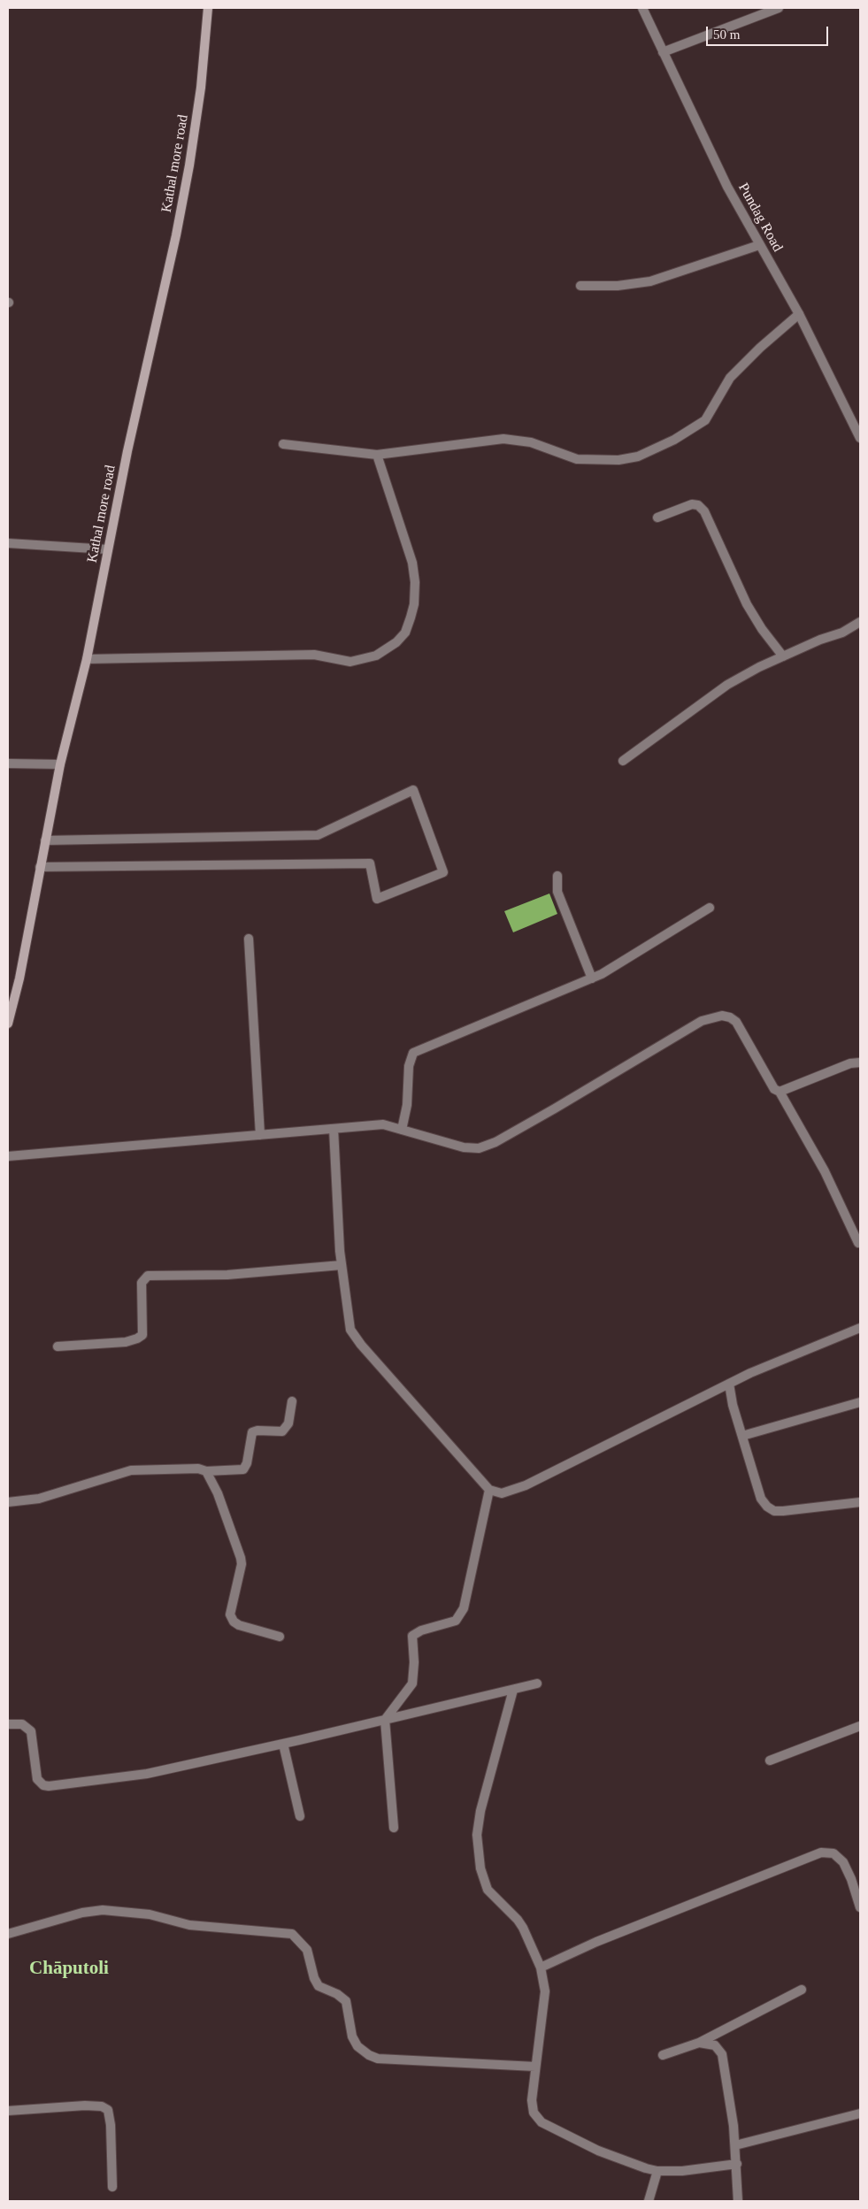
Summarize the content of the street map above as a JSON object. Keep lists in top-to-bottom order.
{
  "streets": {
    "main road": ["Kathal more road"],
    "street": ["Pundag Road"]
  },
  "districts": ["Chāputoli"],
  "scale_bar": "50 m"
}
